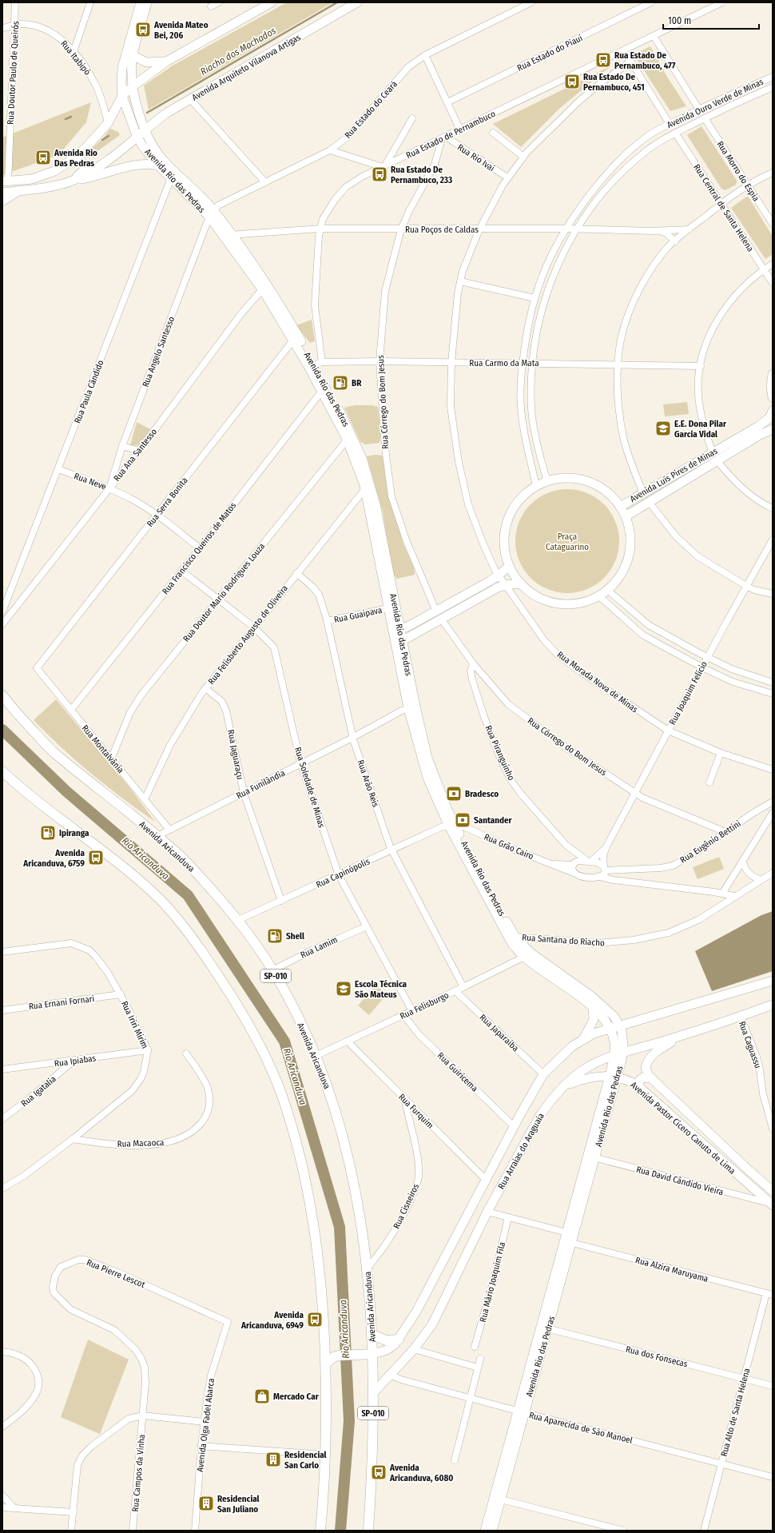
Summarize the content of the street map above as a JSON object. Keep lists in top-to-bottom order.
{
  "streets": {
    "highway": ["Avenida Aricanduva", "SP-010"],
    "main road": [
      "Avenida Arquiteto Vilanova Artigas",
      "Avenida Rio das Pedras",
      "Avenida Luís Pires de Minas",
      "Avenida Pastor Cícero Canuto de Lima",
      "Rua Arraias do Araguaia"
    ],
    "street": [
      "Rua Estado do Piauí",
      "Rua Itabipó",
      "Rua Doutor Paulo de Queirós",
      "Avenida Ouro Verde de Minas",
      "Rua Estado do Ceará",
      "Rua Estado de Pernambuco",
      "Rua Rio Ivai",
      "Rua Morro do Espia",
      "Rua Central de Santa Helena",
      "Rua Poços de Caldas",
      "Rua Angelo Santesso",
      "Rua Carmo da Mata",
      "Rua Paula Cândido",
      "Rua Córrego do Bom Jesus",
      "Rua Ana Santesso",
      "Rua Neve",
      "Rua Serra Bonita",
      "Rua Francisco Queiros de Matos",
      "Rua Doutor Mario Rodrigues Louza",
      "Rua Guaipava",
      "Rua Felisberto Augusto de Oliveira",
      "Rua Morada Nova de Minas",
      "Rua Joaquim Felício",
      "Rua Montalvânia",
      "Rua Piranguinho",
      "Rua Jaguaraçu",
      "Rua Arão Reis",
      "Rua Funilândia",
      "Rua Soledade de Minas",
      "Rua Eugênio Bettini",
      "Rua Grão Cairo",
      "Rua Capinópolis",
      "Rua Santana do Riacho",
      "Rua Lamim",
      "Rua Ernani Fornari",
      "Rua Felisburgo",
      "Rua Iriri Mirim",
      "Rua Japaraiba",
      "Rua Caguassu",
      "Rua Ipiabas",
      "Rua Guiricema",
      "Rua Igatalia",
      "Rua Furquim",
      "Rua Macaoca",
      "Rua David Cândido Vieira",
      "Rua Cisneiros",
      "Rua Alzira Maruyama",
      "Rua Pierre Lescot",
      "Rua Mário Joaquim Fila",
      "Rua dos Fonsecas",
      "Rua Alto de Santa Helena",
      "Avenida Olga Fadel Abarca",
      "Rua Aparecida de São Manoel",
      "Rua Campos da Vinha"
    ]
  },
  "crossings": [
    ["Rua Itabipó", "Rua Doutor Paulo de Queirós"],
    ["Avenida Arquiteto Vilanova Artigas", "Avenida Rio das Pedras"],
    ["Avenida Ouro Verde de Minas", "Rua Morro do Espia"],
    ["Avenida Ouro Verde de Minas", "Rua Central de Santa Helena"],
    ["Avenida Ouro Verde de Minas", "Rua Poços de Caldas"],
    ["Avenida Ouro Verde de Minas", "Rua Carmo da Mata"],
    ["Rua Estado do Ceará", "Avenida Rio das Pedras"],
    ["Rua Estado do Ceará", "Rua Angelo Santesso"],
    ["Rua Estado de Pernambuco", "Rua Rio Ivai"],
    ["Rua Estado de Pernambuco", "Avenida Rio das Pedras"],
    ["Rua Estado de Pernambuco", "Rua Poços de Caldas"],
    ["Rua Estado de Pernambuco", "Rua Carmo da Mata"],
    ["Rua Estado de Pernambuco", "Rua Córrego do Bom Jesus"],
    ["Rua Rio Ivai", "Rua Córrego do Bom Jesus"],
    ["Rua Rio Ivai", "Rua Morada Nova de Minas"],
    ["Avenida Rio das Pedras", "Rua Poços de Caldas"],
    ["Avenida Rio das Pedras", "Rua Angelo Santesso"],
    ["Avenida Rio das Pedras", "Rua Carmo da Mata"],
    ["Avenida Rio das Pedras", "Rua Paula Cândido"],
    ["Avenida Rio das Pedras", "Rua Ana Santesso"],
    ["Avenida Rio das Pedras", "Rua Serra Bonita"],
    ["Avenida Rio das Pedras", "Rua Francisco Queiros de Matos"],
    ["Avenida Rio das Pedras", "Rua Doutor Mario Rodrigues Louza"],
    ["Avenida Rio das Pedras", "Rua Guaipava"],
    ["Avenida Rio das Pedras", "Rua Felisberto Augusto de Oliveira"],
    ["Avenida Rio das Pedras", "Rua Funilândia"],
    ["Avenida Rio das Pedras", "Rua Grão Cairo"],
    ["Avenida Rio das Pedras", "Rua Capinópolis"],
    ["Avenida Rio das Pedras", "Rua Santana do Riacho"],
    ["Avenida Rio das Pedras", "Rua Felisburgo"],
    ["Avenida Rio das Pedras", "Avenida Pastor Cícero Canuto de Lima"],
    ["Avenida Rio das Pedras", "Rua Arraias do Araguaia"],
    ["Avenida Rio das Pedras", "Rua David Cândido Vieira"],
    ["Avenida Rio das Pedras", "Rua Alzira Maruyama"],
    ["Avenida Rio das Pedras", "Rua dos Fonsecas"],
    ["Avenida Rio das Pedras", "Rua Aparecida de São Manoel"],
    ["Rua Poços de Caldas", "Rua Córrego do Bom Jesus"],
    ["Rua Poços de Caldas", "Rua Morada Nova de Minas"],
    ["Rua Angelo Santesso", "Rua Ana Santesso"],
    ["Rua Angelo Santesso", "Rua Neve"],
    ["Rua Carmo da Mata", "Rua Córrego do Bom Jesus"],
    ["Rua Carmo da Mata", "Rua Morada Nova de Minas"],
    ["Rua Paula Cândido", "Rua Neve"],
    ["Rua Córrego do Bom Jesus", "Rua Joaquim Felício"],
    ["Rua Córrego do Bom Jesus", "Rua Piranguinho"],
    ["Rua Córrego do Bom Jesus", "Rua Eugênio Bettini"],
    ["Rua Ana Santesso", "Rua Neve"],
    ["Rua Neve", "Rua Serra Bonita"],
    ["Rua Neve", "Rua Francisco Queiros de Matos"],
    ["Rua Serra Bonita", "Rua Montalvânia"],
    ["Rua Francisco Queiros de Matos", "Rua Montalvânia"],
    ["Rua Francisco Queiros de Matos", "Rua Soledade de Minas"],
    ["Rua Doutor Mario Rodrigues Louza", "Rua Montalvânia"],
    ["Rua Doutor Mario Rodrigues Louza", "Rua Soledade de Minas"],
    ["Rua Guaipava", "Rua Arão Reis"],
    ["Rua Felisberto Augusto de Oliveira", "Rua Montalvânia"],
    ["Rua Felisberto Augusto de Oliveira", "Rua Jaguaraçu"],
    ["Rua Felisberto Augusto de Oliveira", "Rua Arão Reis"],
    ["Rua Felisberto Augusto de Oliveira", "Rua Soledade de Minas"],
    ["Rua Morada Nova de Minas", "Rua Joaquim Felício"],
    ["Rua Joaquim Felício", "Rua Piranguinho"],
    ["Rua Joaquim Felício", "Rua Eugênio Bettini"],
    ["Rua Joaquim Felício", "Rua Grão Cairo"],
    ["Rua Montalvânia", "Rua Funilândia"],
    ["Rua Piranguinho", "Rua Grão Cairo"],
    ["Rua Jaguaraçu", "Rua Funilândia"],
    ["Rua Jaguaraçu", "Rua Capinópolis"],
    ["Rua Arão Reis", "Rua Funilândia"],
    ["Rua Arão Reis", "Rua Capinópolis"],
    ["Rua Arão Reis", "Rua Felisburgo"],
    ["Rua Funilândia", "Rua Soledade de Minas"],
    ["Rua Funilândia", "Avenida Aricanduva"],
    ["Rua Soledade de Minas", "Rua Capinópolis"],
    ["Rua Soledade de Minas", "Rua Lamim"],
    ["Rua Soledade de Minas", "Rua Felisburgo"],
    ["Avenida Aricanduva", "Rua Capinópolis"],
    ["Avenida Aricanduva", "Rua Lamim"],
    ["Avenida Aricanduva", "Rua Felisburgo"],
    ["Avenida Aricanduva", "Rua Arraias do Araguaia"],
    ["Avenida Aricanduva", "Rua Cisneiros"],
    ["Rua Grão Cairo", "Rua Capinópolis"],
    ["Rua Ernani Fornari", "Rua Iriri Mirim"],
    ["Rua Felisburgo", "Rua Japaraiba"],
    ["Rua Felisburgo", "Rua Guiricema"],
    ["Rua Felisburgo", "Rua Furquim"],
    ["Rua Iriri Mirim", "Rua Ipiabas"],
    ["Rua Iriri Mirim", "Rua Macaoca"],
    ["Rua Japaraiba", "Rua Arraias do Araguaia"],
    ["Rua Caguassu", "Rua Arraias do Araguaia"],
    ["Rua Ipiabas", "Rua Igatalia"],
    ["Rua Guiricema", "Rua Arraias do Araguaia"],
    ["Rua Furquim", "Rua Arraias do Araguaia"],
    ["Rua Furquim", "Rua Cisneiros"],
    ["Avenida Pastor Cícero Canuto de Lima", "Rua Arraias do Araguaia"],
    ["Avenida Pastor Cícero Canuto de Lima", "Rua David Cândido Vieira"],
    ["Rua Arraias do Araguaia", "Rua Aparecida de São Manoel"],
    ["Rua Alzira Maruyama", "Rua Alto de Santa Helena"],
    ["Rua Pierre Lescot", "Avenida Olga Fadel Abarca"],
    ["Rua Pierre Lescot", "Rua Campos da Vinha"],
    ["Rua dos Fonsecas", "Rua Alto de Santa Helena"],
    ["Rua Alto de Santa Helena", "Rua Aparecida de São Manoel"]
  ],
  "water": ["Riacho dos Machados", "Rio Aricanduva"],
  "parks": ["Praça Cataguarino"],
  "places": {
    "bus stop": [
      "Avenida Mateo Bei, 206",
      "Rua Estado De Pernambuco, 477",
      "Rua Estado De Pernambuco, 451",
      "Avenida Rio Das Pedras",
      "Rua Estado De Pernambuco, 233",
      "Avenida Aricanduva, 6759",
      "Avenida Aricanduva, 6949",
      "Avenida Aricanduva, 6080"
    ],
    "fuel station": ["BR", "Ipiranga", "Shell"],
    "school or university": ["E.E. Dona Pilar Garcia Vidal", "Escola Técnica São Mateus"],
    "bank": ["Bradesco", "Santander"],
    "shop": ["Mercado Car"],
    "building": ["Residencial San Carlo", "Residencial San Juliano"]
  },
  "scale_bar": "100 m"
}
